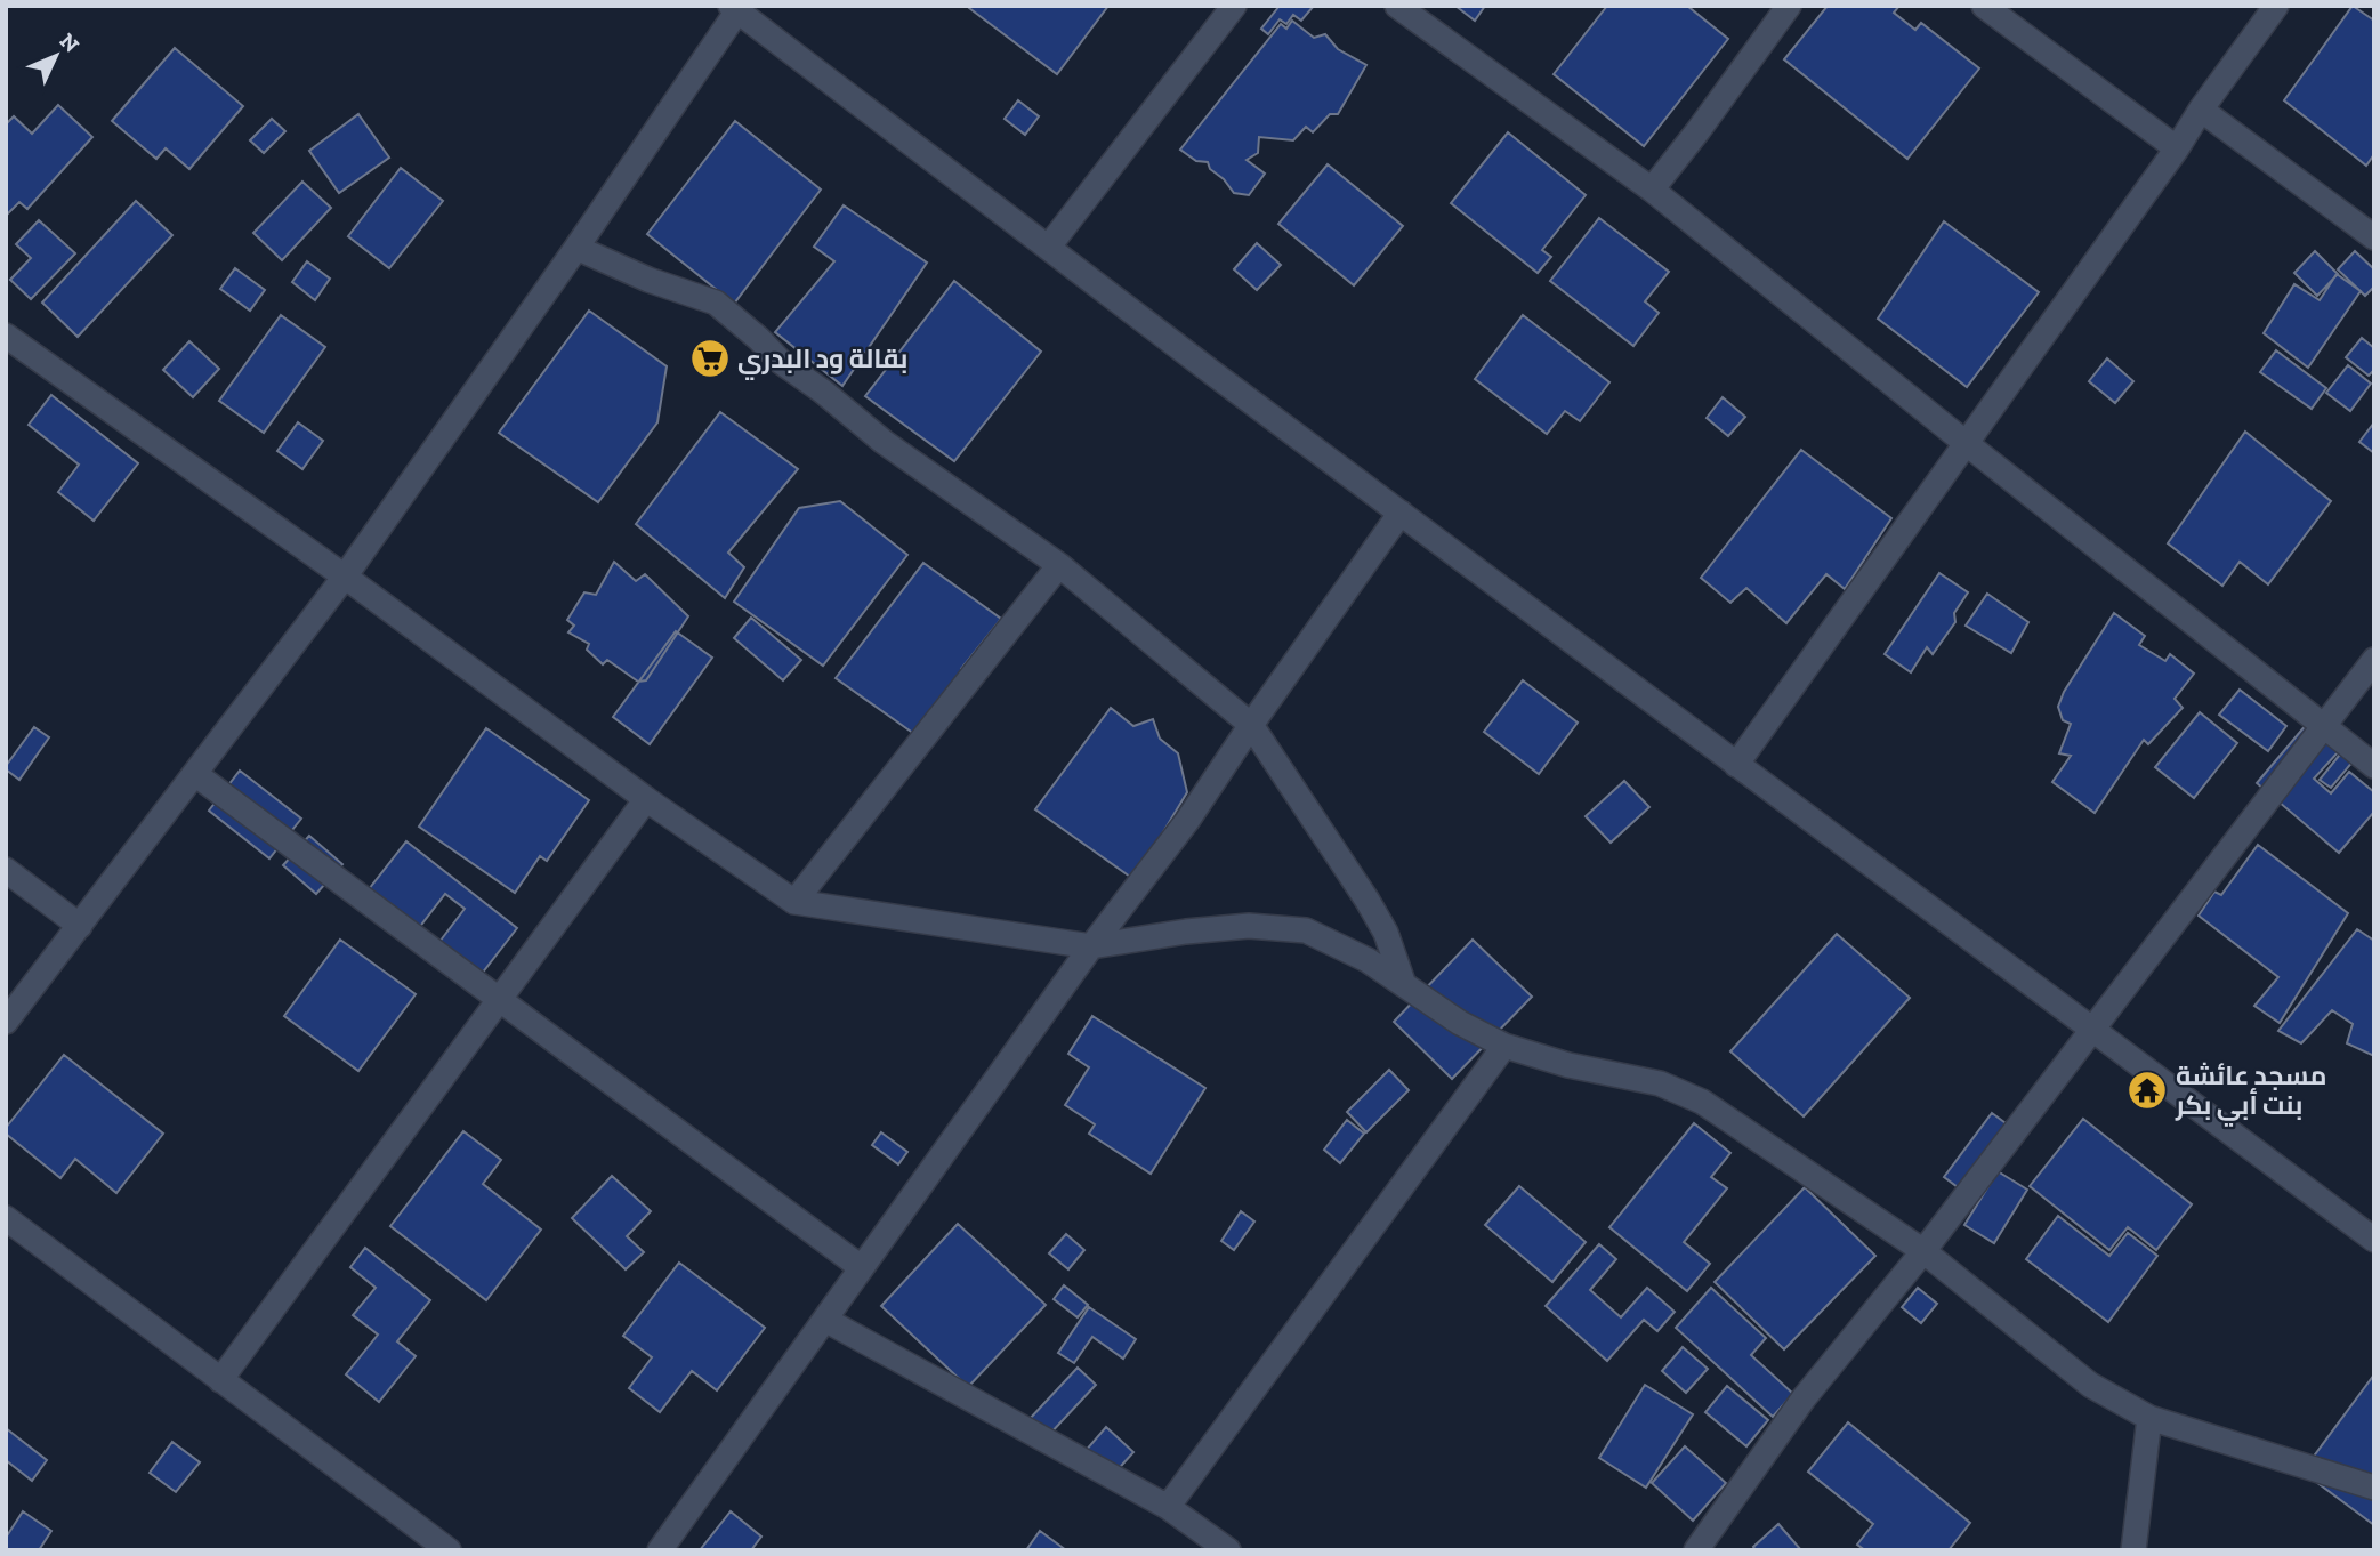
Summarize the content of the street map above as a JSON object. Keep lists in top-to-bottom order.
{
  "places": {
    "supermarket": ["بقالة ود البدري"],
    "temple": ["مسجد عائشة بنت أبي بكر"]
  },
  "north": "top right"
}
